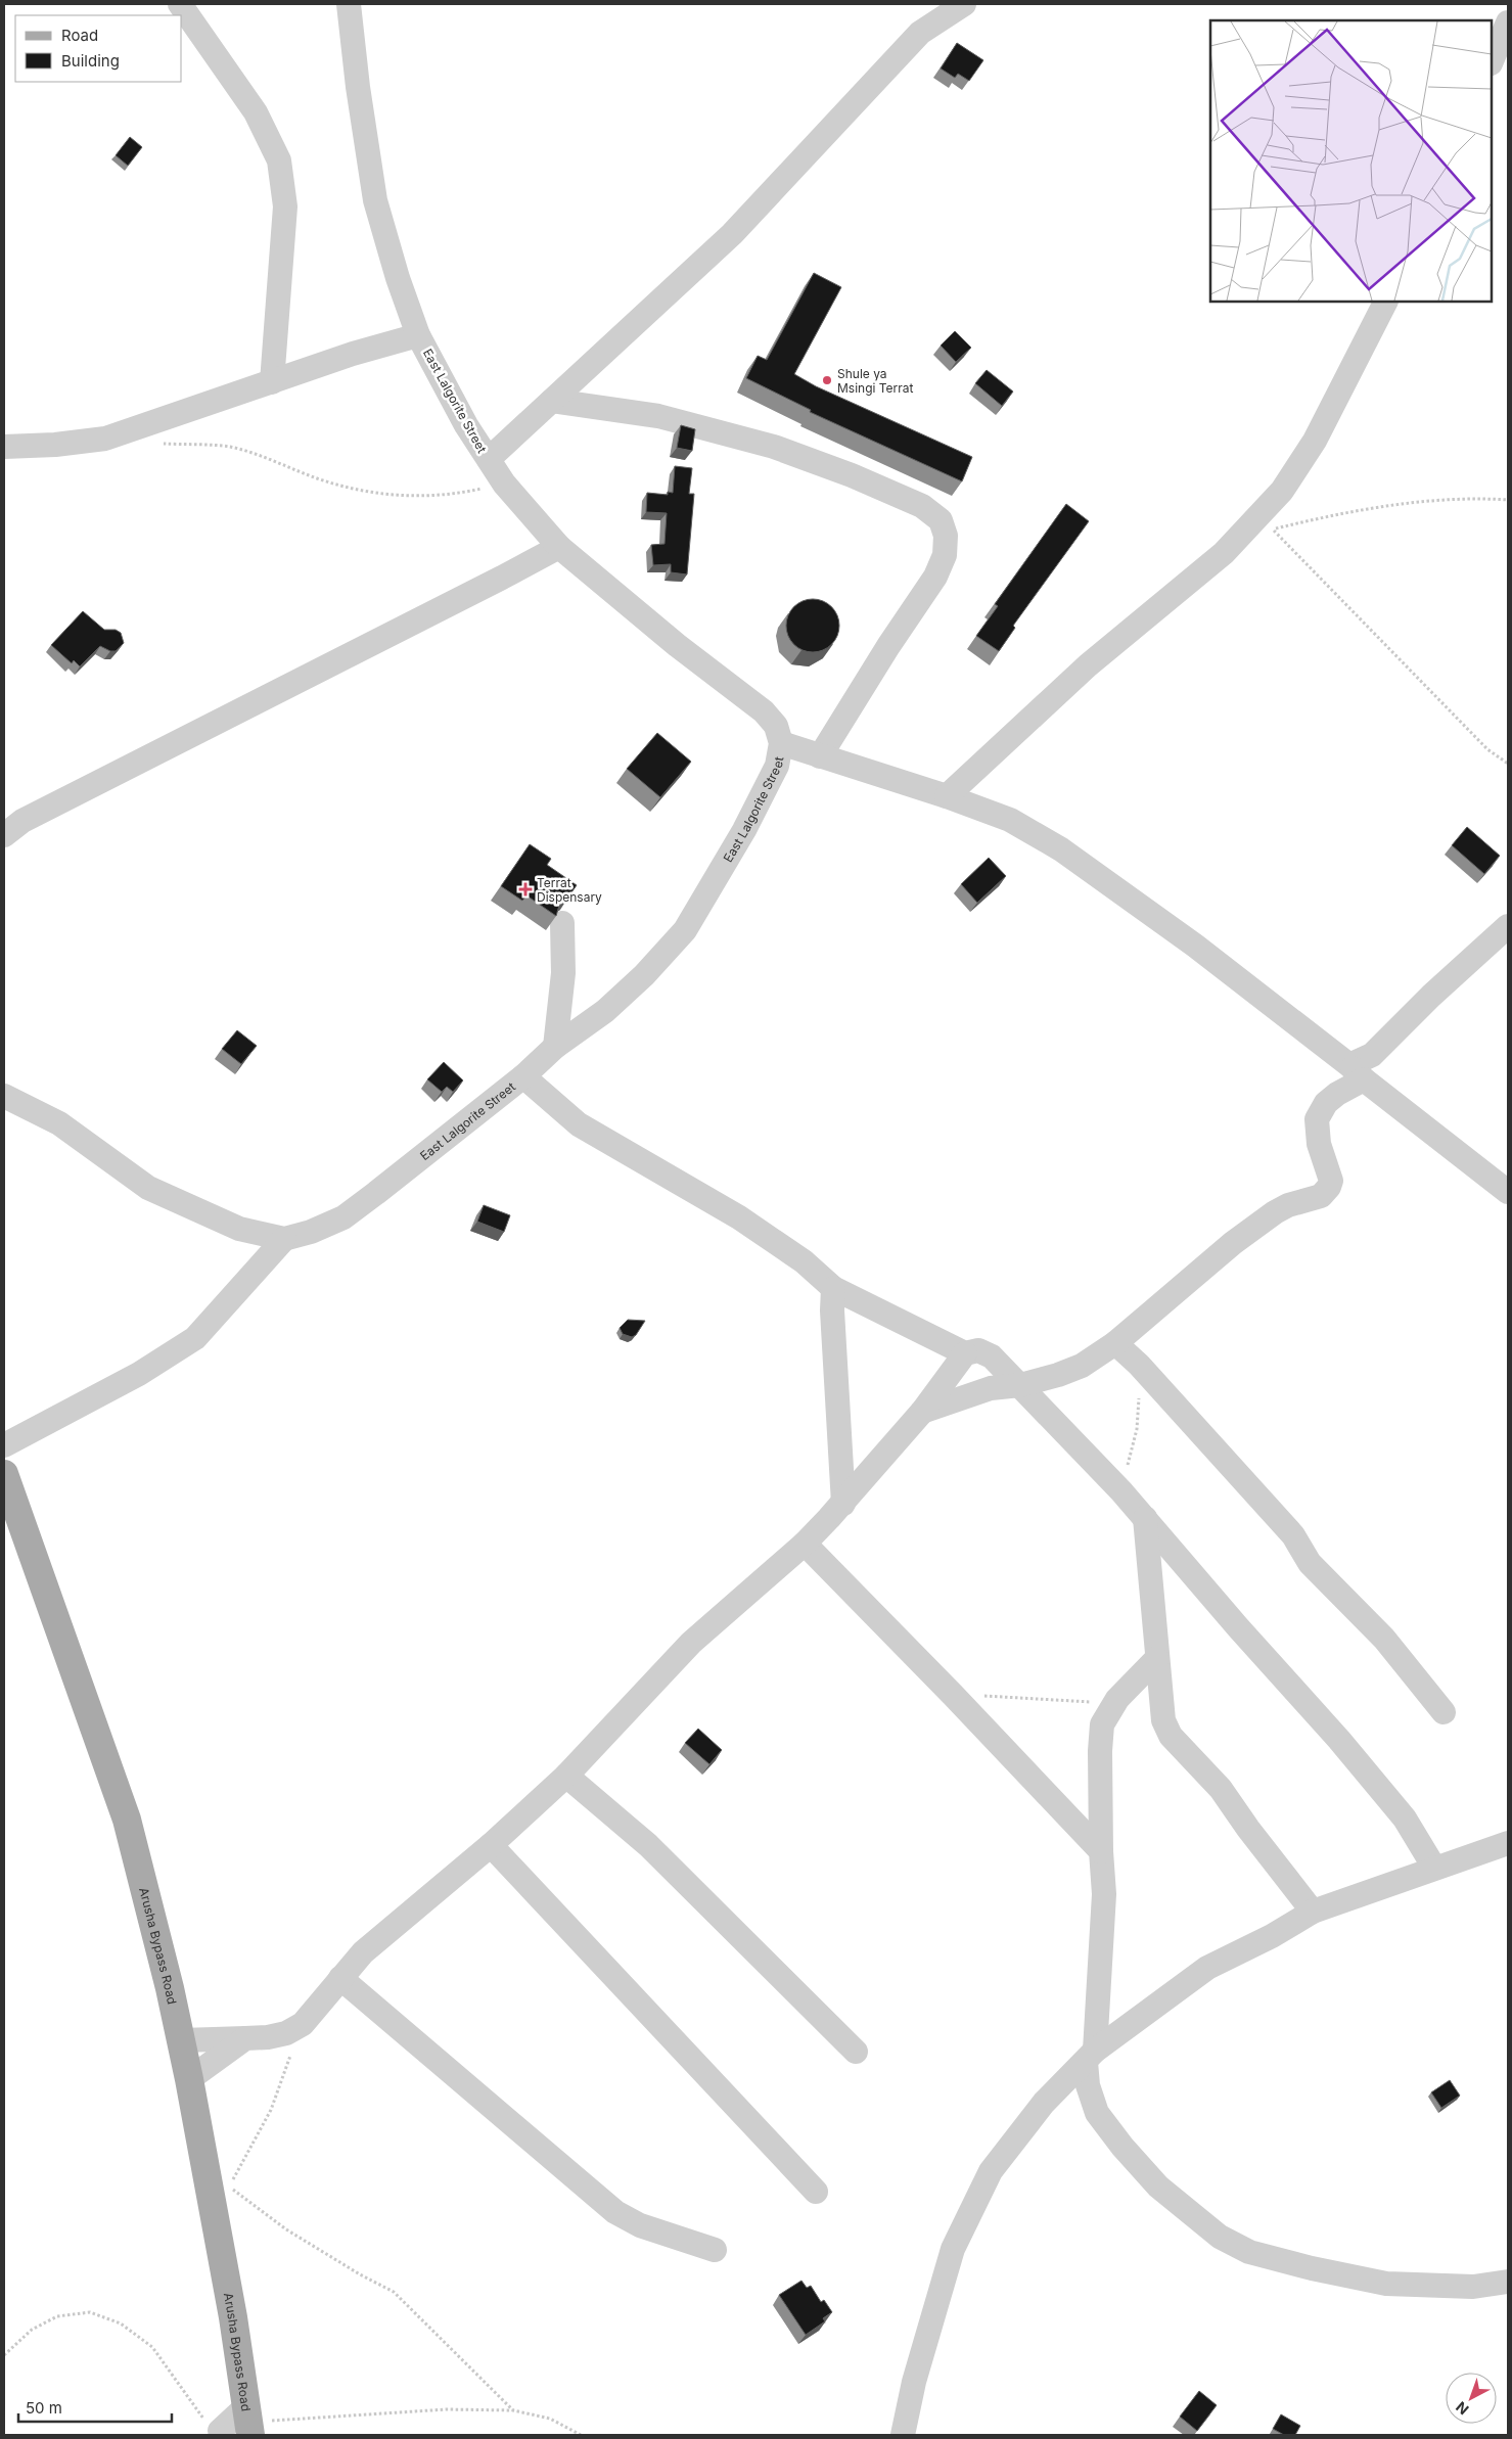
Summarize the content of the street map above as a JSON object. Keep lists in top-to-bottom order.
{
  "streets": {
    "main road": ["Arusha Bypass Road"],
    "street": ["East Lalgorite Street"]
  },
  "places": {
    "other": ["Shule ya Msingi Terrat"],
    "health": ["Terrat Dispensary"]
  },
  "legend": ["Road", "Building"],
  "scale_bar": "50 m",
  "north": "bottom left"
}
